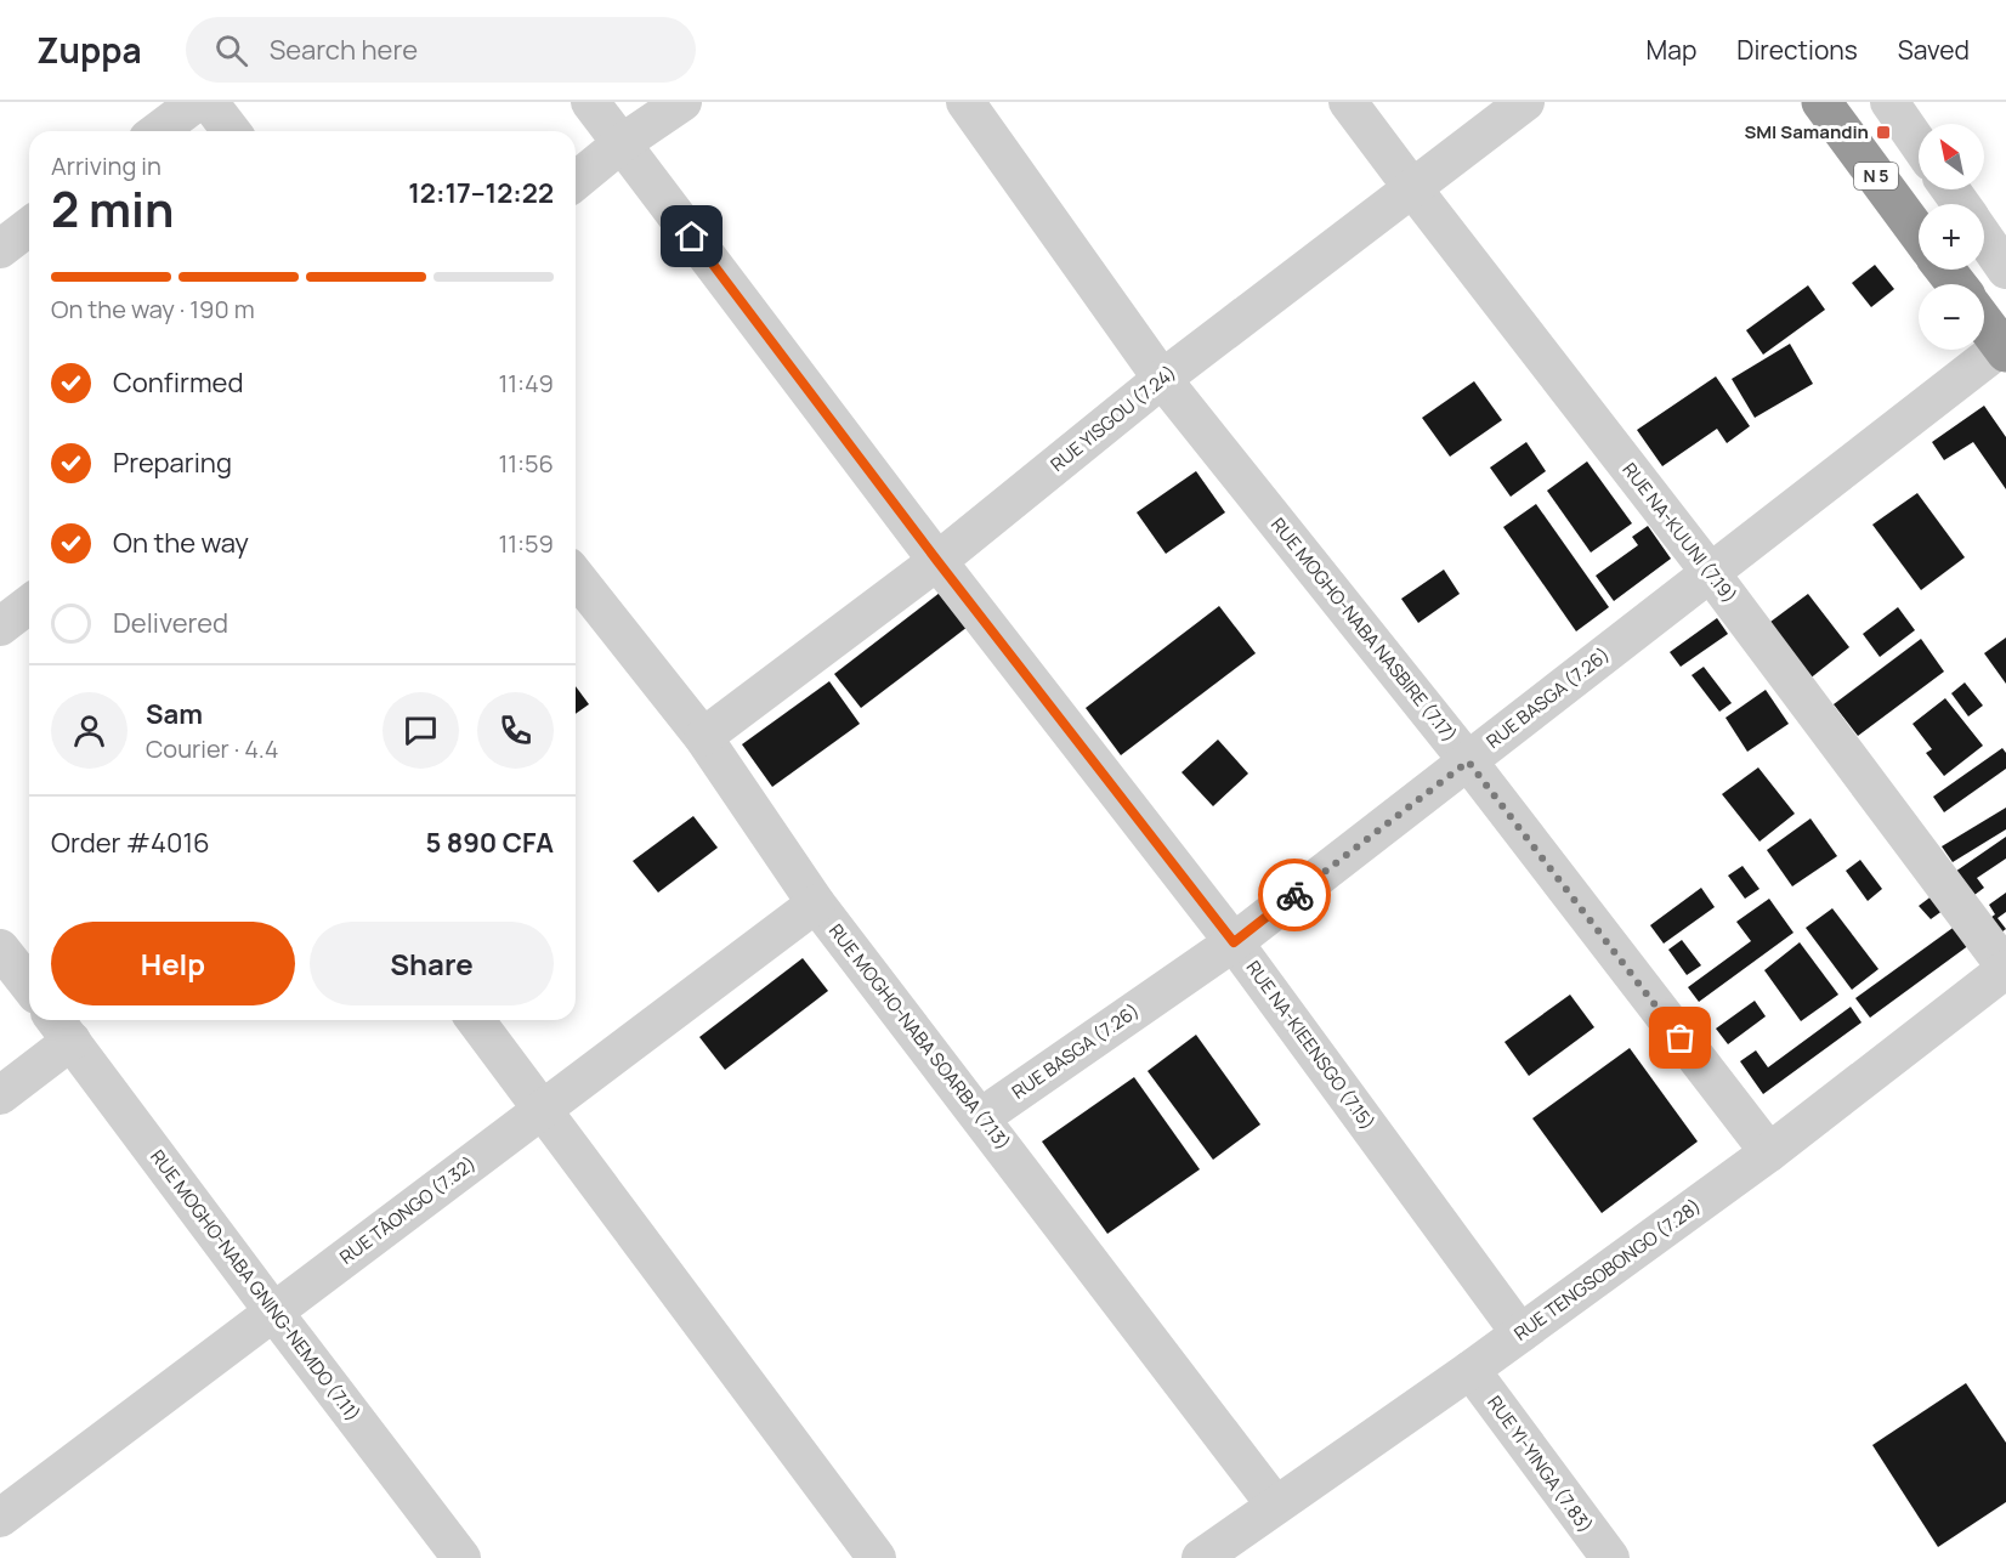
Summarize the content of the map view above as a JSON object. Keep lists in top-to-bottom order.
{
  "streets": {
    "highway": ["N 5"],
    "street": [
      "RUE YISGOU (7.24)",
      "RUE NA-KUUNI (7.19)",
      "RUE MOGHO-NABA NASBIRE (7.17)",
      "RUE BASGA (7.26)",
      "RUE MOGHO-NABA SOARBA (7.13)",
      "RUE NA-KIEENSGO (7.15)",
      "RUE TÂONGO (7.32)",
      "RUE TENGSOBONGO (7.28)",
      "RUE MOGHO-NABA GNING-NEMDO (7.11)",
      "RUE YI-YINGA (7.83)"
    ]
  },
  "crossings": [
    ["RUE YISGOU (7.24)", "RUE NA-KUUNI (7.19)"],
    ["RUE YISGOU (7.24)", "RUE MOGHO-NABA NASBIRE (7.17)"],
    ["RUE YISGOU (7.24)", "RUE MOGHO-NABA SOARBA (7.13)"],
    ["RUE YISGOU (7.24)", "RUE NA-KIEENSGO (7.15)"],
    ["RUE NA-KUUNI (7.19)", "RUE BASGA (7.26)"],
    ["RUE NA-KUUNI (7.19)", "RUE TENGSOBONGO (7.28)"],
    ["RUE MOGHO-NABA NASBIRE (7.17)", "RUE BASGA (7.26)"],
    ["RUE MOGHO-NABA NASBIRE (7.17)", "RUE TENGSOBONGO (7.28)"],
    ["RUE BASGA (7.26)", "RUE MOGHO-NABA SOARBA (7.13)"],
    ["RUE BASGA (7.26)", "RUE NA-KIEENSGO (7.15)"],
    ["RUE MOGHO-NABA SOARBA (7.13)", "RUE TÂONGO (7.32)"],
    ["RUE MOGHO-NABA SOARBA (7.13)", "RUE TENGSOBONGO (7.28)"],
    ["RUE NA-KIEENSGO (7.15)", "RUE TENGSOBONGO (7.28)"],
    ["RUE TÂONGO (7.32)", "RUE MOGHO-NABA GNING-NEMDO (7.11)"],
    ["RUE TENGSOBONGO (7.28)", "RUE YI-YINGA (7.83)"]
  ],
  "places": {
    "transit": ["SMI Samandin"]
  },
  "north": "top left",
  "page": {
    "header": "Zuppa",
    "search": "Search here",
    "nav": ["Map", "Directions", "Saved"],
    "map_buttons": ["+", "−"],
    "heading": ["2 min", "Arriving in", "12:17–12:22"],
    "panel": [
      "Sam",
      "Courier · 4.4",
      "Order #4016",
      "5 890 CFA"
    ],
    "bar": "On the way · 190 m",
    "list": [
      ["Confirmed", "11:49"],
      ["Preparing", "11:56"],
      ["On the way", "11:59"],
      "Delivered"
    ],
    "buttons": ["Help", "Share"]
  }
}
